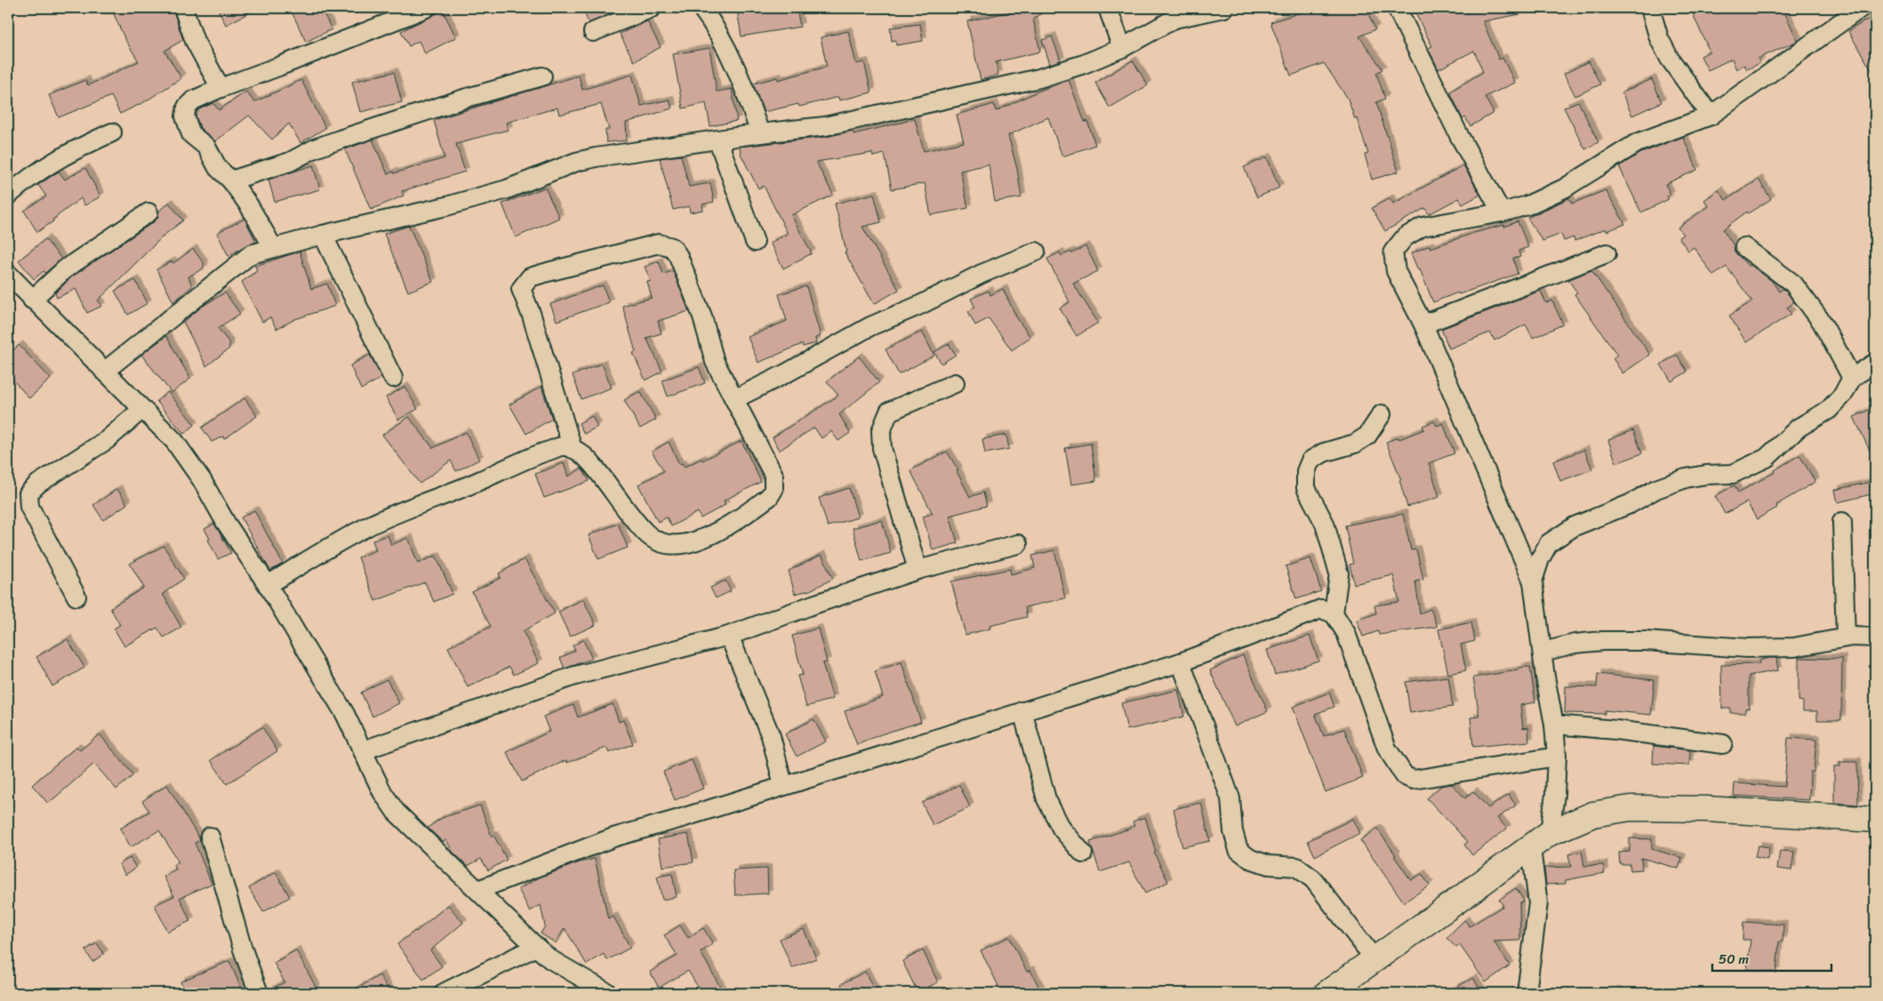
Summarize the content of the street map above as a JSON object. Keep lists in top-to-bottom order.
{
  "scale_bar": "50 m"
}
